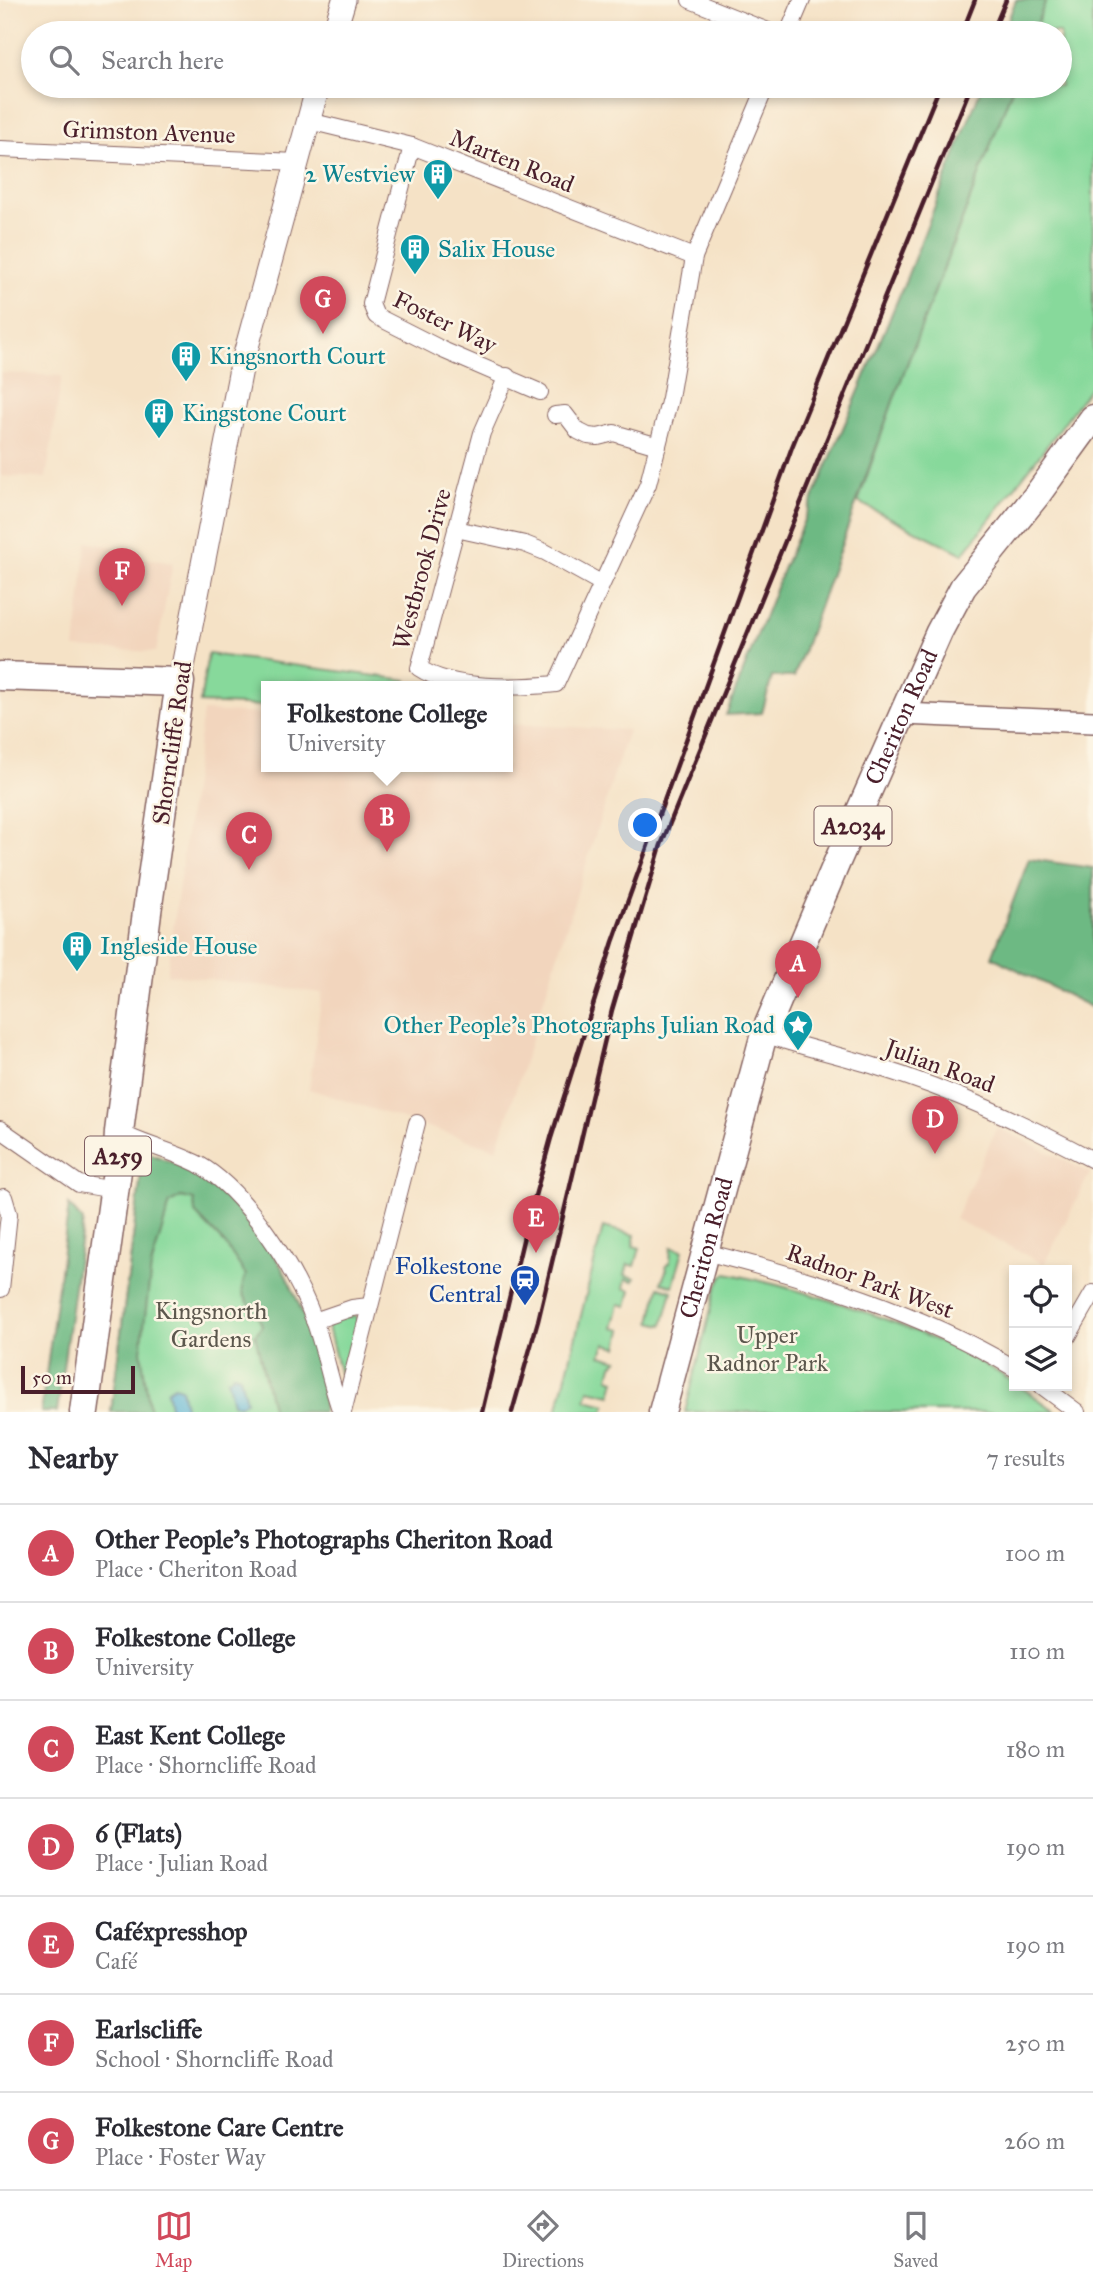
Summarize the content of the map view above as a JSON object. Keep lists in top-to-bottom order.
{
  "streets": {
    "highway": ["Shorncliffe Road", "A259"],
    "main road": ["Cheriton Road", "A2034"],
    "street": [
      "Grimston Avenue",
      "Marten Road",
      "Foster Way",
      "Westbrook Drive",
      "Julian Road",
      "Radnor Park West"
    ]
  },
  "crossings": [
    ["Grimston Avenue", "Shorncliffe Road"],
    ["Marten Road", "Foster Way"],
    ["Marten Road", "Westbrook Drive"],
    ["Marten Road", "Shorncliffe Road"],
    ["Foster Way", "Westbrook Drive"],
    ["Cheriton Road", "Julian Road"],
    ["Cheriton Road", "Radnor Park West"]
  ],
  "parks": ["Kingsnorth Gardens", "Upper Radnor Park"],
  "places": {
    "building": [
      "2 Westview",
      "Salix House",
      "Kingsnorth Court",
      "Kingstone Court",
      "Ingleside House"
    ],
    "place": ["Other People's Photographs Julian Road"],
    "station": ["Folkestone Central"]
  },
  "scale_bar": "50 m",
  "page": {
    "search": "Search here",
    "pins": [
      "G",
      "F",
      "B",
      "C",
      "A",
      "D",
      "E"
    ],
    "popup": ["Folkestone College", "University"],
    "scale": "50 m",
    "heading": ["Nearby", "7 results"],
    "list": [
      {
        "mark": "A",
        "name": "Other People's Photographs Cheriton Road",
        "note": "Place · Cheriton Road",
        "value": "100 m"
      },
      {
        "mark": "B",
        "name": "Folkestone College",
        "note": "University",
        "value": "110 m"
      },
      {
        "mark": "C",
        "name": "East Kent College",
        "note": "Place · Shorncliffe Road",
        "value": "180 m"
      },
      {
        "mark": "D",
        "name": "6 (Flats)",
        "note": "Place · Julian Road",
        "value": "190 m"
      },
      {
        "mark": "E",
        "name": "Caféxpresshop",
        "note": "Café",
        "value": "190 m"
      },
      {
        "mark": "F",
        "name": "Earlscliffe",
        "note": "School · Shorncliffe Road",
        "value": "250 m"
      },
      {
        "mark": "G",
        "name": "Folkestone Care Centre",
        "note": "Place · Foster Way",
        "value": "260 m"
      }
    ],
    "nav": ["Map", "Directions", "Saved"]
  }
}
